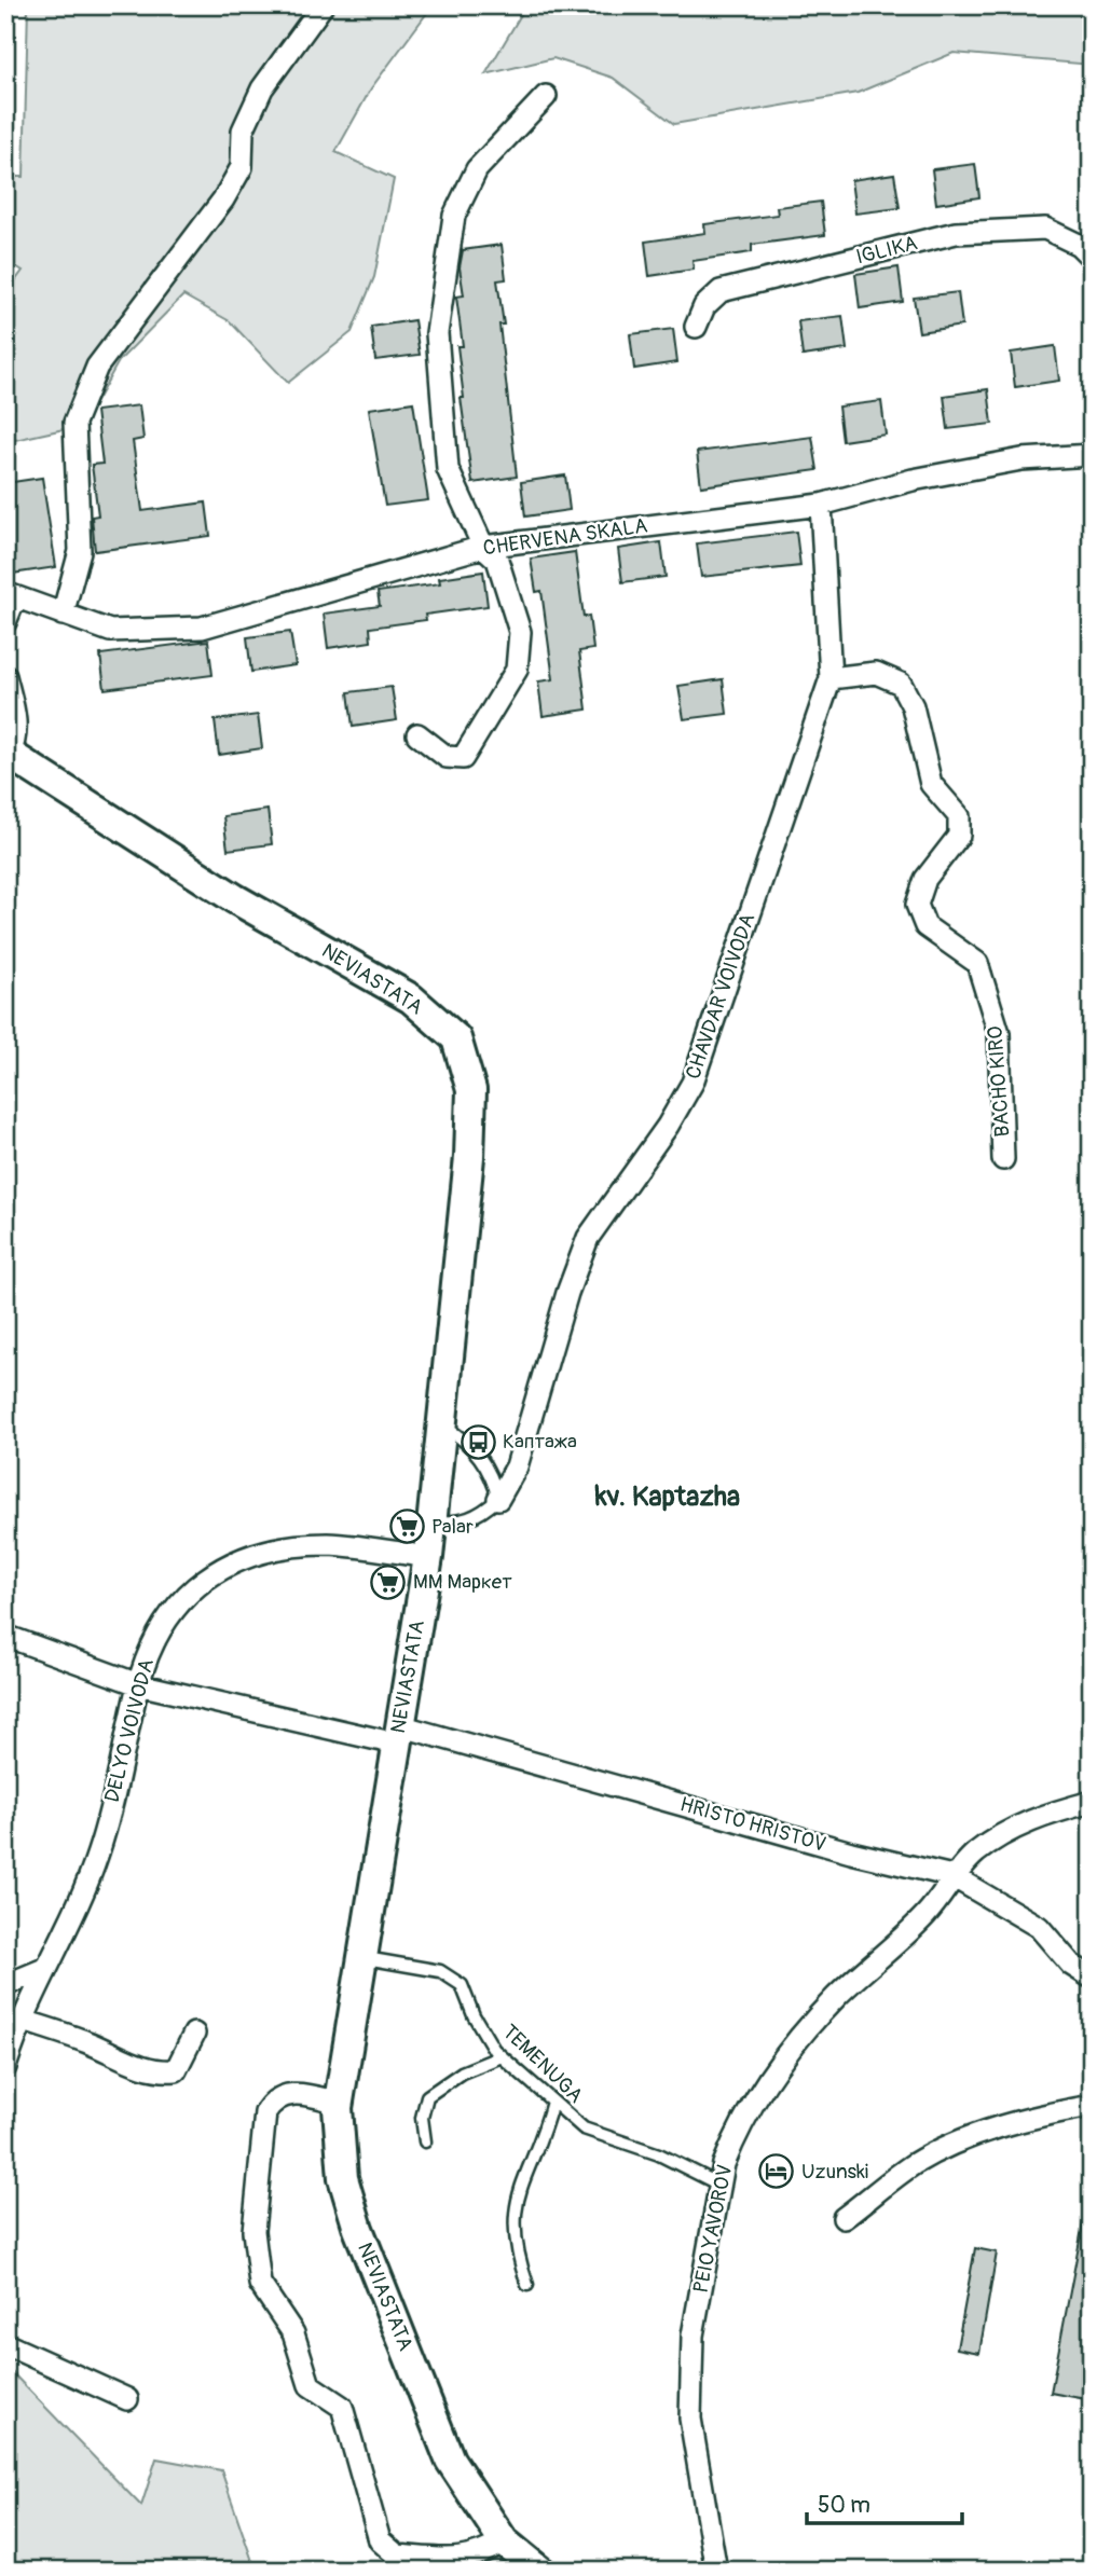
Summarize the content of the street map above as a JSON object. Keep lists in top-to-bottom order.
{
  "streets": {
    "street": [
      "IGLIKA",
      "CHERVENA SKALA",
      "NEVIASTATA",
      "CHAVDAR VOIVODA",
      "BACHO KIRO",
      "DELYO VOIVODA",
      "HRISTO HRISTOV",
      "PEIO YAVOROV"
    ],
    "lane": ["TEMENUGA"]
  },
  "crossings": [
    ["CHERVENA SKALA", "CHAVDAR VOIVODA"],
    ["NEVIASTATA", "DELYO VOIVODA"],
    ["NEVIASTATA", "HRISTO HRISTOV"],
    ["NEVIASTATA", "TEMENUGA"],
    ["CHAVDAR VOIVODA", "BACHO KIRO"],
    ["DELYO VOIVODA", "HRISTO HRISTOV"],
    ["HRISTO HRISTOV", "PEIO YAVOROV"],
    ["TEMENUGA", "PEIO YAVOROV"]
  ],
  "districts": ["kv. Kaptazha"],
  "places": {
    "bus stop": ["Каптажа"],
    "supermarket": ["Palar", "ММ Маркет"],
    "hotel": ["Uzunski"]
  },
  "scale_bar": "50 m"
}
